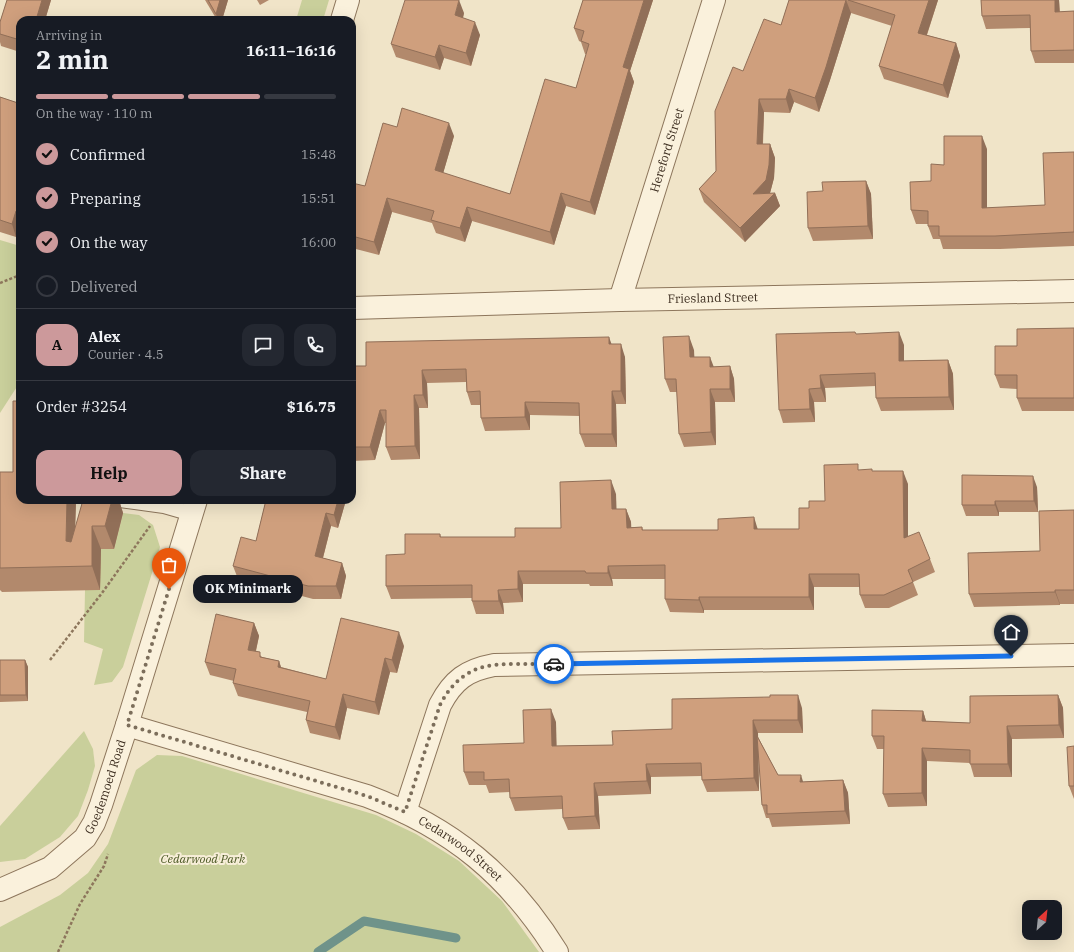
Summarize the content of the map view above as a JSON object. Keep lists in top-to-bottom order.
{
  "streets": {
    "street": [
      "Hereford Street",
      "Friesland Street",
      "Goedemoed Road",
      "Cedarwood Street"
    ]
  },
  "crossings": [
    ["Hereford Street", "Friesland Street"],
    ["Goedemoed Road", "Cedarwood Street"]
  ],
  "parks": ["Cedarwood Park"],
  "places": ["OK Minimark"],
  "north": "top right",
  "page": {
    "heading": ["2 min", "Arriving in", "16:11–16:16"],
    "panel": [
      "Alex",
      "Courier · 4.5",
      "Order #3254",
      "$16.75"
    ],
    "bar": "On the way · 110 m",
    "list": [
      ["Confirmed", "15:48"],
      ["Preparing", "15:51"],
      ["On the way", "16:00"],
      "Delivered"
    ],
    "round": "A",
    "buttons": ["Help", "Share"],
    "bubble": "OK Minimark"
  }
}
